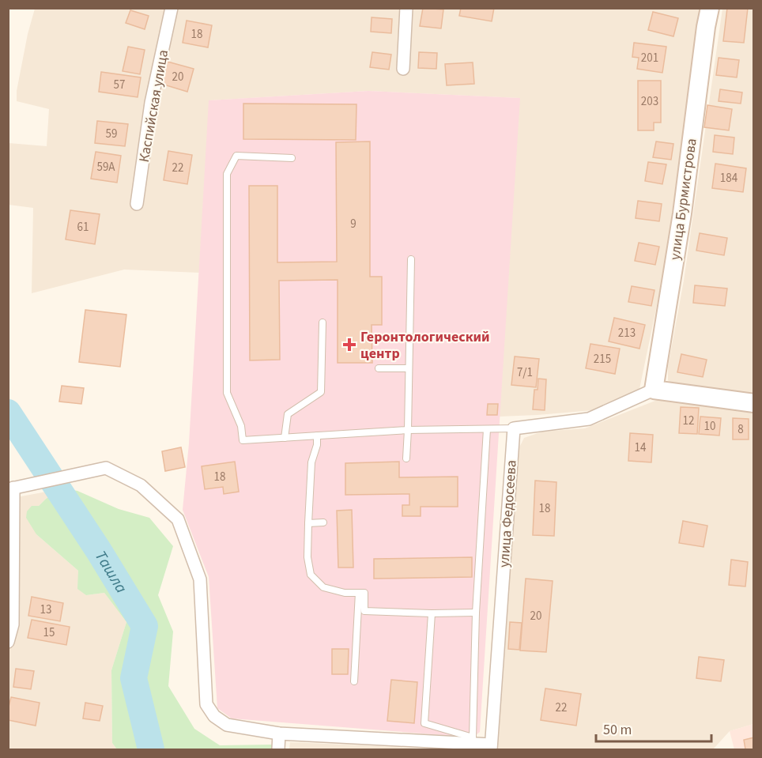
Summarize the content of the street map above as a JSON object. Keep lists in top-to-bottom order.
{
  "streets": {
    "street": ["Каспийская улица", "улица Бурмистрова", "улица Федосеева"]
  },
  "water": ["Ташла"],
  "places": {
    "health": ["Геронтологический центр"]
  },
  "house_numbers": [
    "18",
    "201",
    "20",
    "57",
    "203",
    "59",
    "59А",
    "22",
    "184",
    "9",
    "61",
    "213",
    "215",
    "7/1",
    "12",
    "10",
    "8",
    "14",
    "18",
    "18",
    "13",
    "20",
    "15",
    "22"
  ],
  "scale_bar": "50 m"
}
